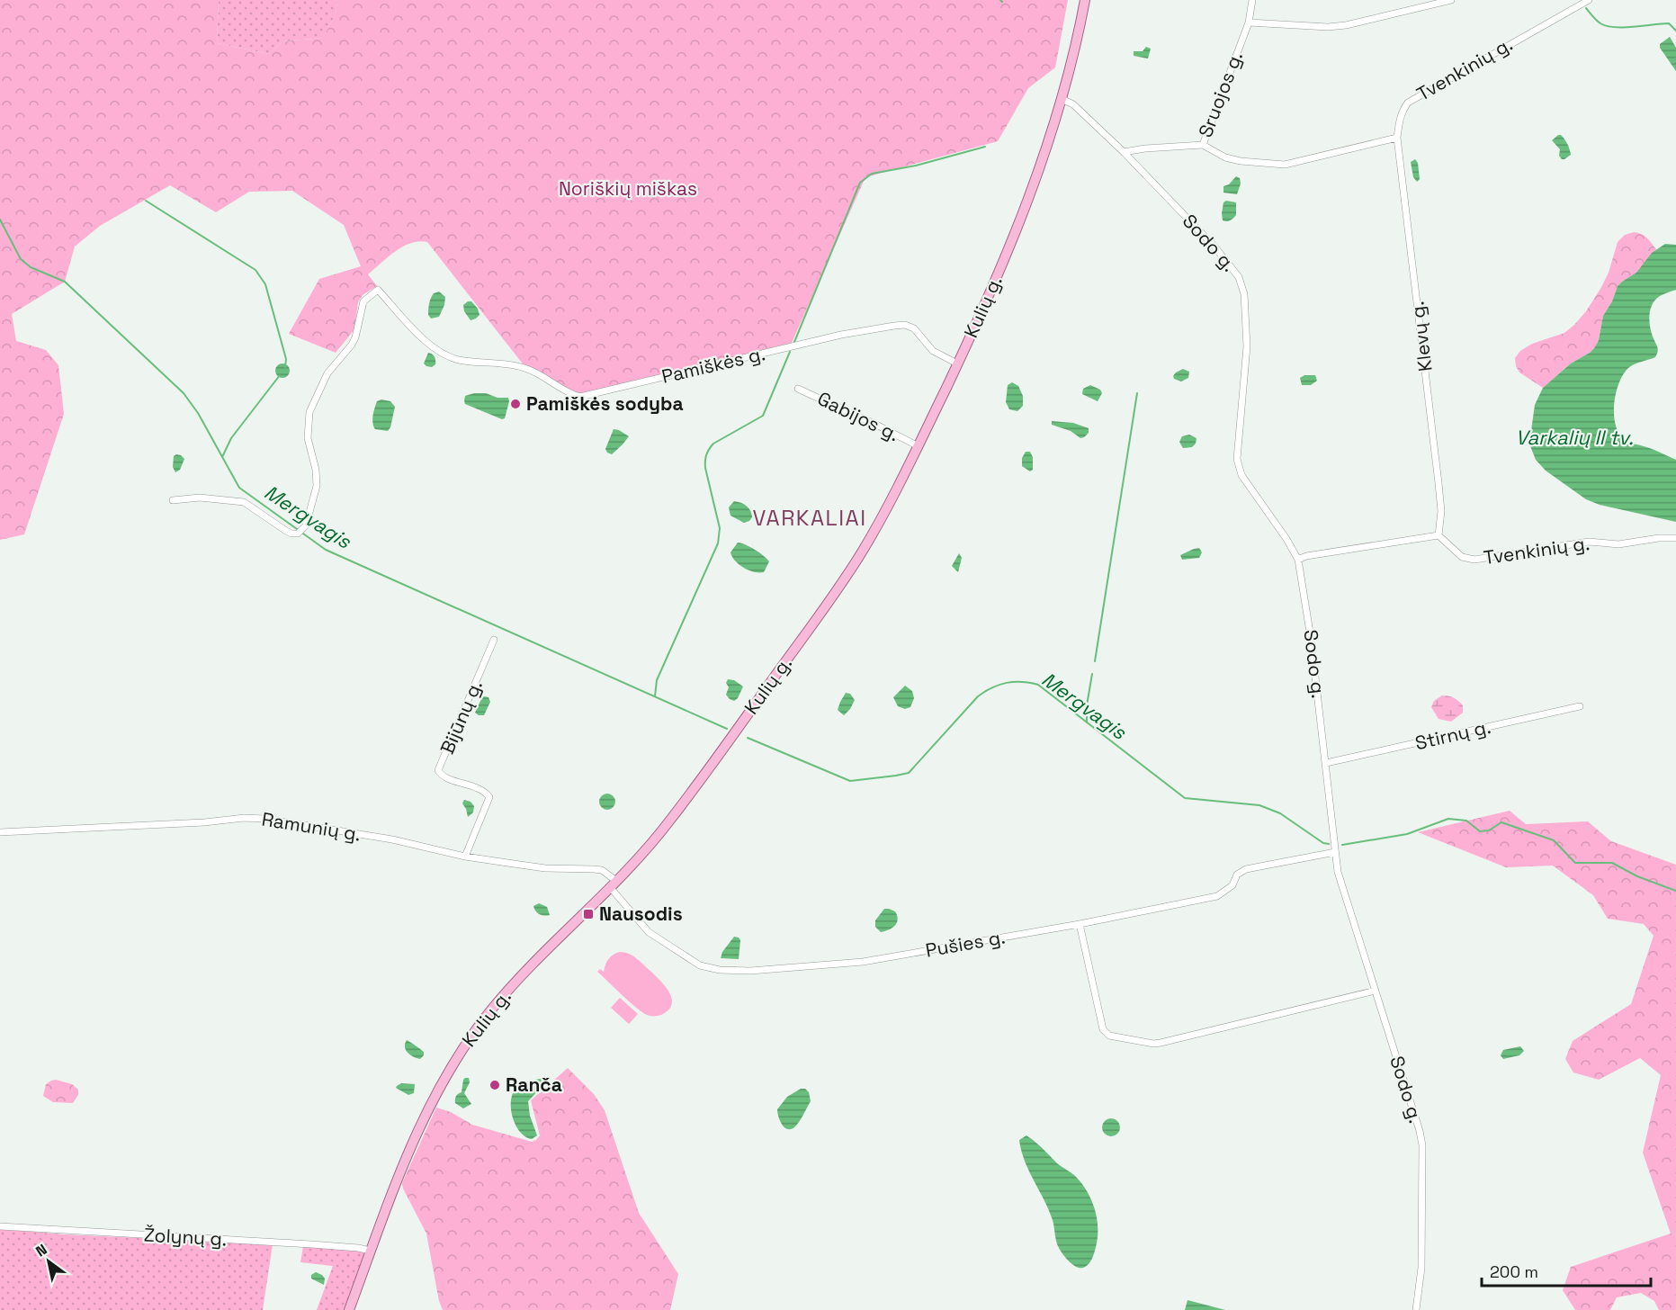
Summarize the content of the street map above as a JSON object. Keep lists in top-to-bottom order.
{
  "streets": {
    "main road": ["Kulių g."],
    "street": [
      "Tvenkinių g.",
      "Sruojos g.",
      "Sodo g.",
      "Klevų g.",
      "Pamiškės g.",
      "Gabijos g.",
      "Bijūnų g.",
      "Stirnų g.",
      "Ramunių g.",
      "Pušies g.",
      "Žolynų g."
    ]
  },
  "crossings": [
    ["Tvenkinių g.", "Klevų g."],
    ["Sruojos g.", "Sodo g."],
    ["Sodo g.", "Kulių g."],
    ["Sodo g.", "Stirnų g."],
    ["Sodo g.", "Pušies g."],
    ["Kulių g.", "Pamiškės g."],
    ["Kulių g.", "Gabijos g."],
    ["Kulių g.", "Ramunių g."],
    ["Kulių g.", "Pušies g."],
    ["Kulių g.", "Žolynų g."],
    ["Bijūnų g.", "Ramunių g."],
    ["Ramunių g.", "Pušies g."]
  ],
  "districts": ["VARKALIAI"],
  "water": ["Varkalių II tv.", "Mergvagis"],
  "parks": ["Noriškių miškas"],
  "places": {
    "other": ["Pamiškės sodyba", "Ranča"],
    "transit": ["Nausodis"]
  },
  "scale_bar": "200 m",
  "north": "top left"
}
